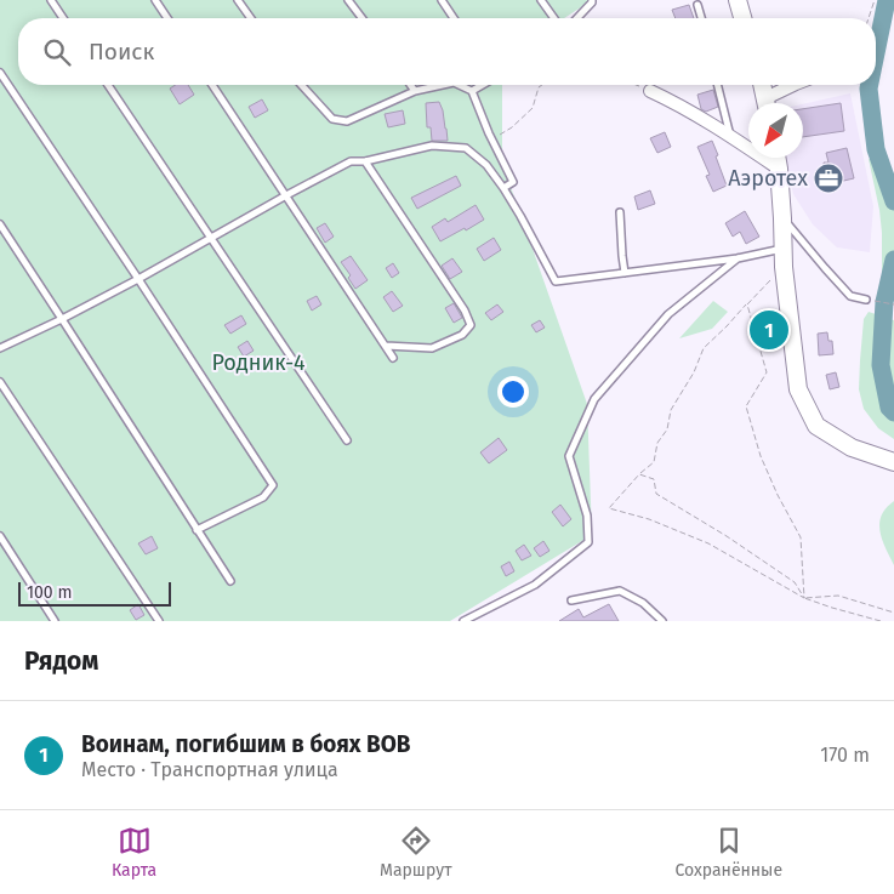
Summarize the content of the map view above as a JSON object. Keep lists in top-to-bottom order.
{
  "parks": ["Родник-4"],
  "places": {
    "office": ["Аэротех"]
  },
  "scale_bar": "100 m",
  "north": "bottom left",
  "page": {
    "search": "Поиск",
    "pins": "1",
    "scale": "100 m",
    "heading": "Рядом",
    "list": [
      {
        "mark": "1",
        "name": "Воинам, погибшим в боях ВОВ",
        "note": "Место · Транспортная улица",
        "value": "170 m"
      }
    ],
    "nav": ["Карта", "Маршрут", "Сохранённые"]
  }
}
